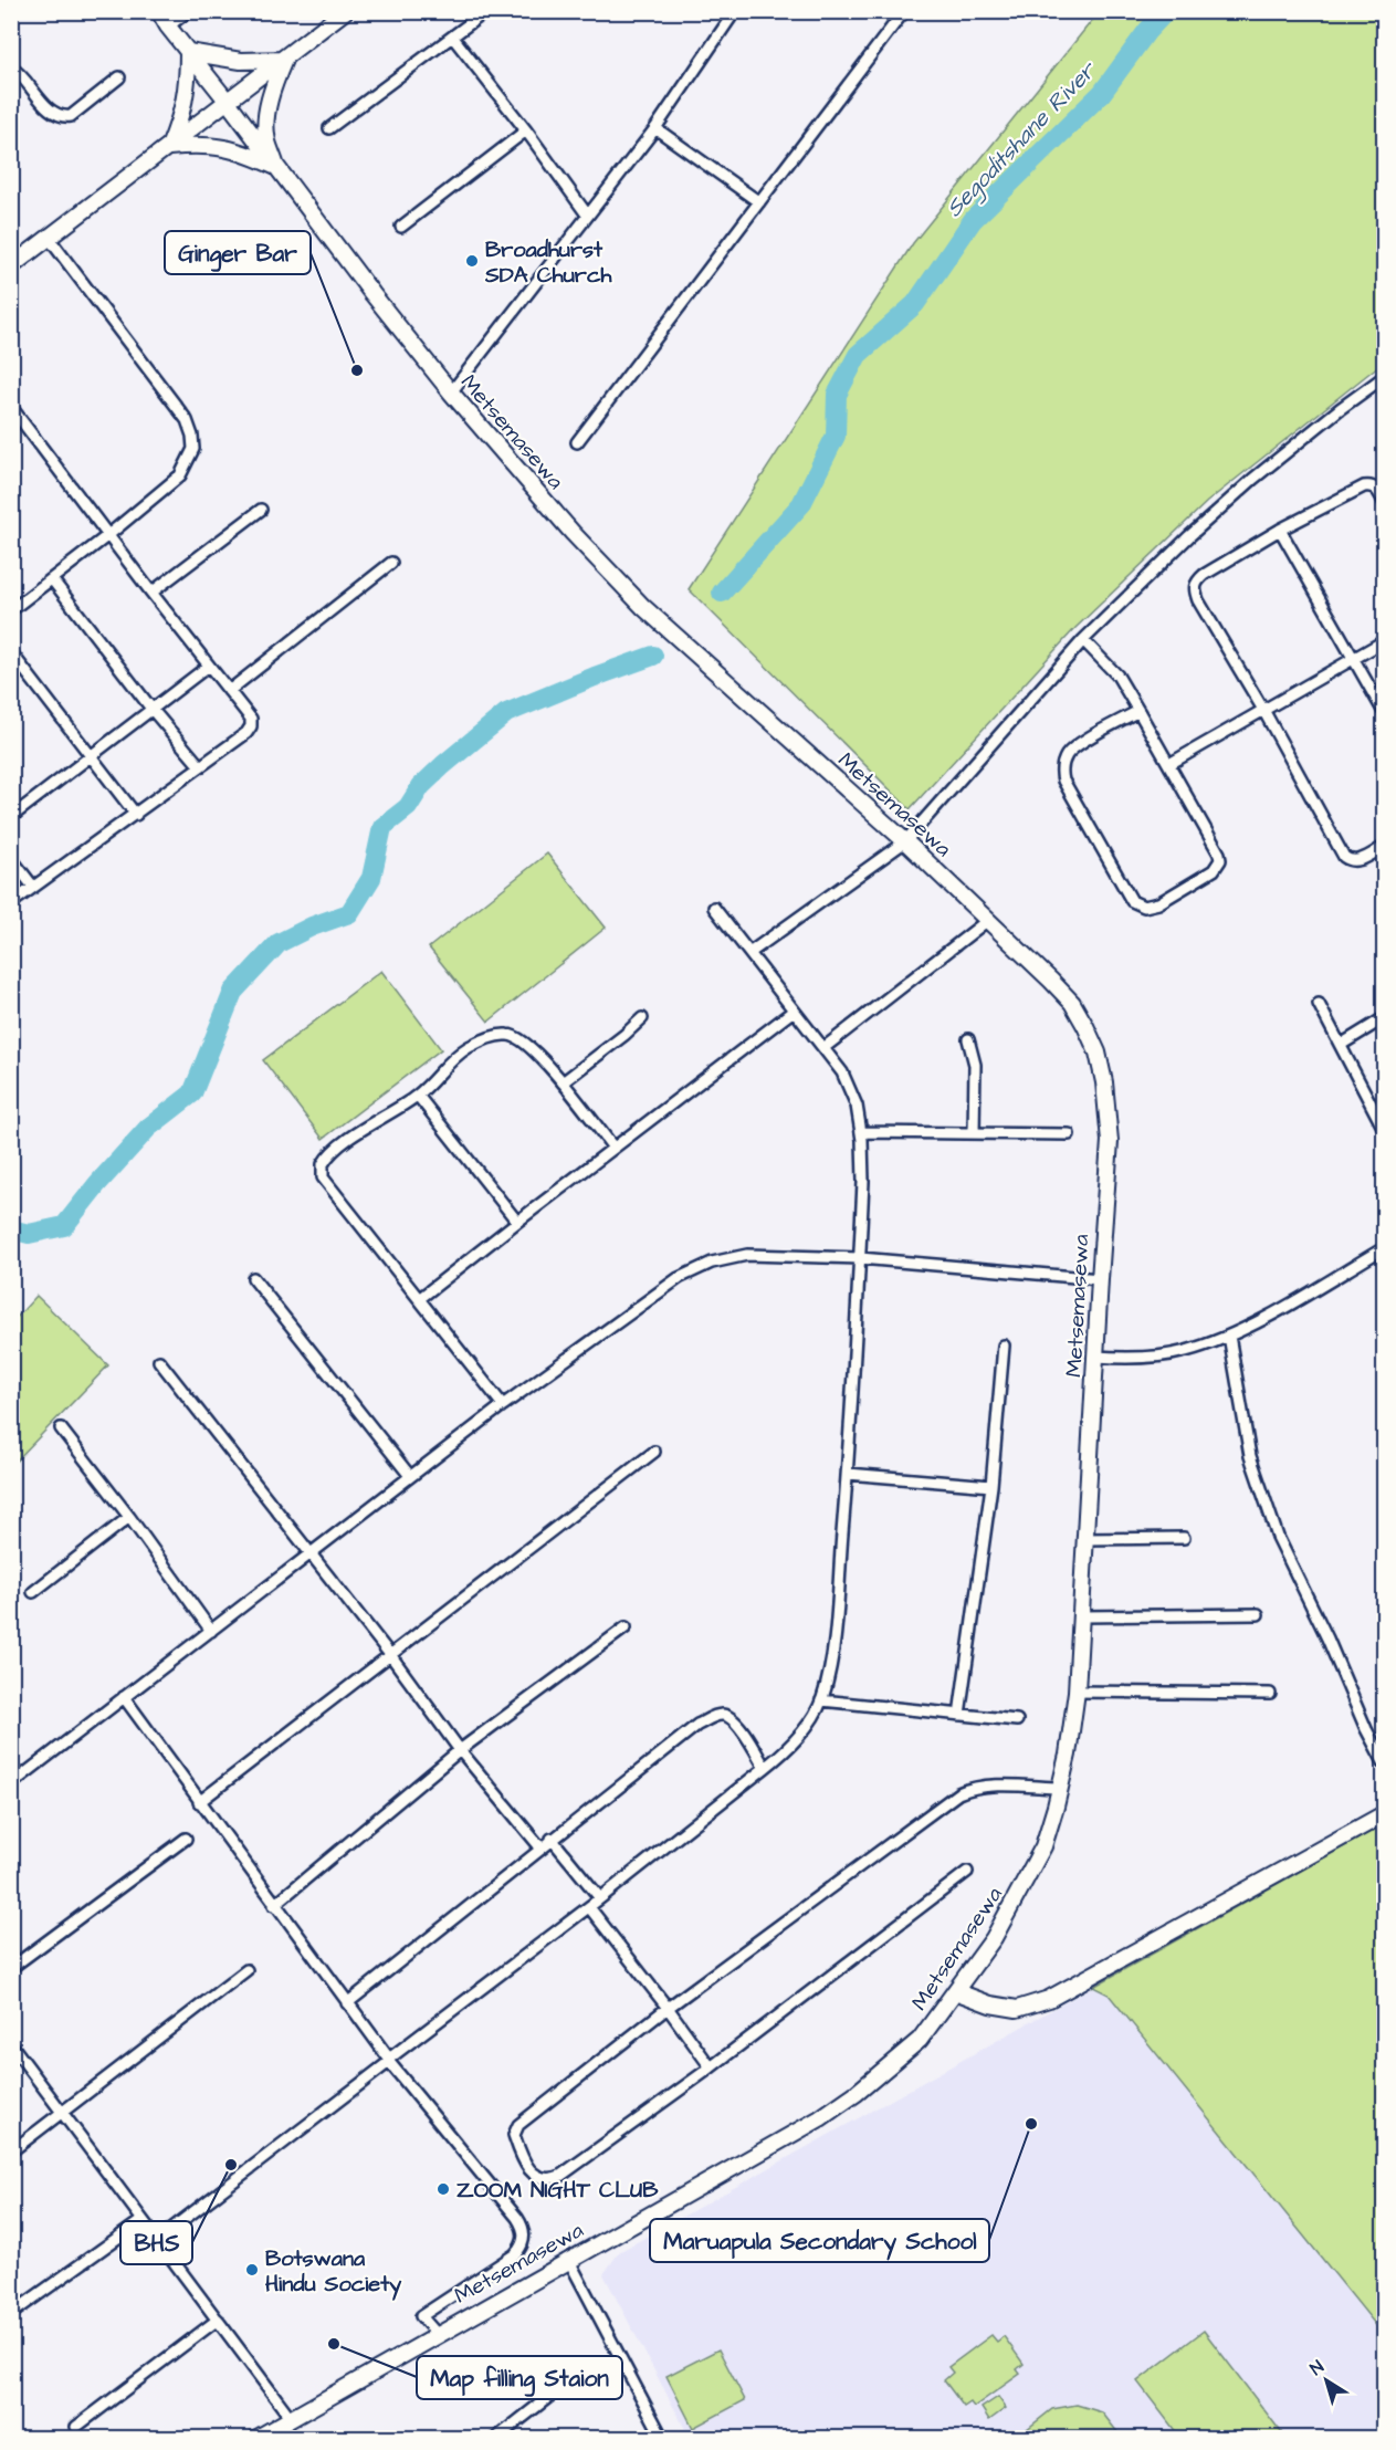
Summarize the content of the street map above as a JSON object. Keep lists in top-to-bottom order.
{
  "streets": {
    "street": ["Metsemasewa"]
  },
  "water": ["Segoditshane River"],
  "places": [
    "Broadhurst SDA Church",
    "Ginger Bar",
    "Maruapula Secondary School",
    "BHS",
    "ZOOM NIGHT CLUB",
    "Botswana Hindu Society",
    "Map filling Staion"
  ],
  "north": "top left"
}
